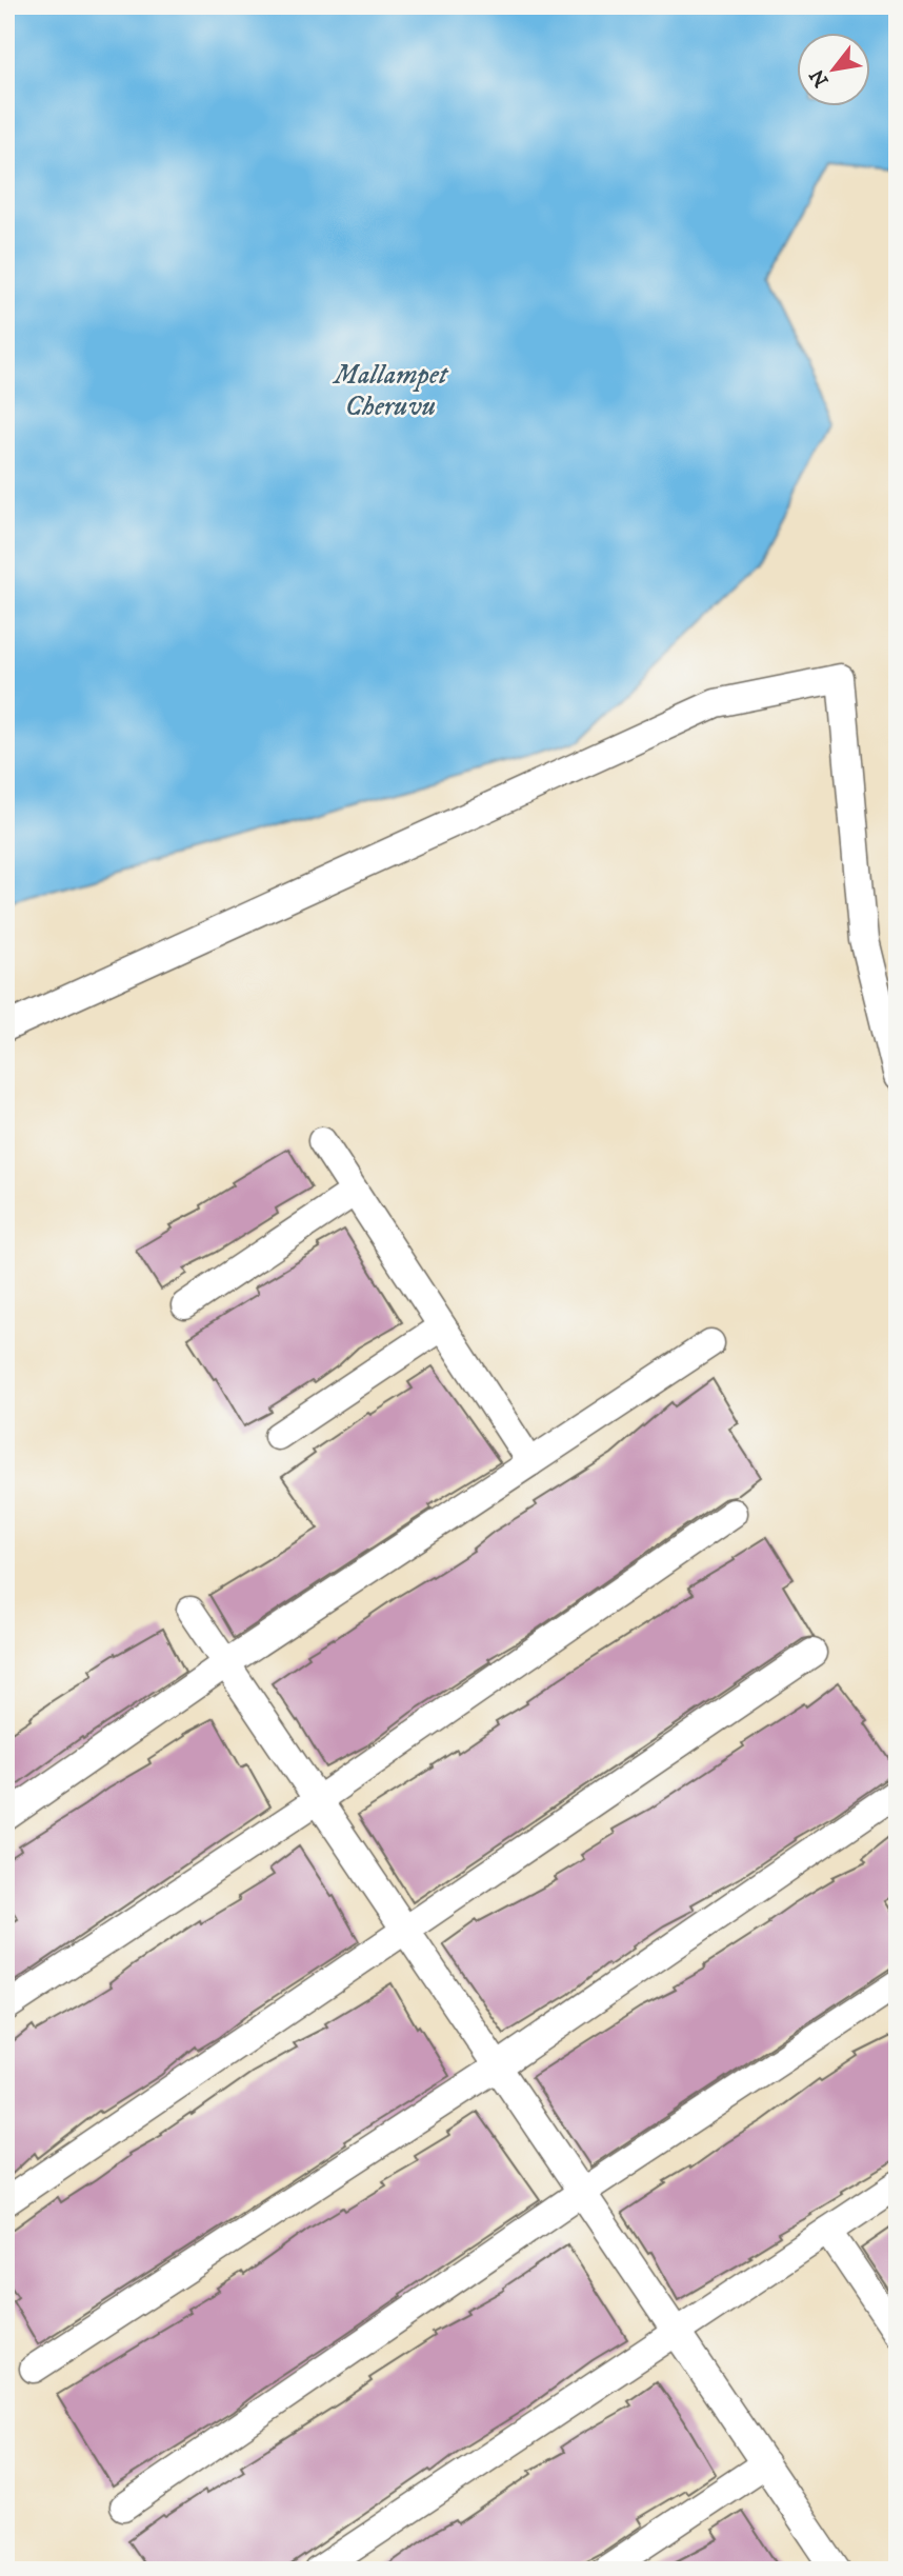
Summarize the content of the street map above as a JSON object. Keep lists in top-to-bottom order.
{
  "water": ["Mallampet Cheruvu"],
  "north": "bottom left"
}
